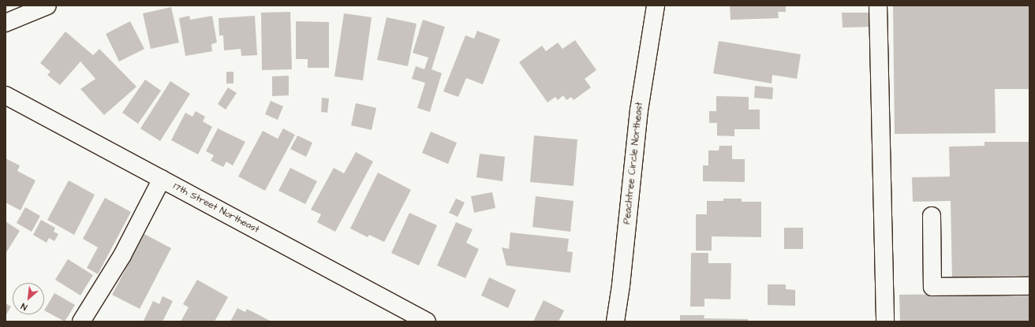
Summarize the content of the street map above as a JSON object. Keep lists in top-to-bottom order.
{
  "streets": {
    "street": ["Peachtree Circle Northeast", "17th Street Northeast"]
  },
  "north": "bottom left"
}
